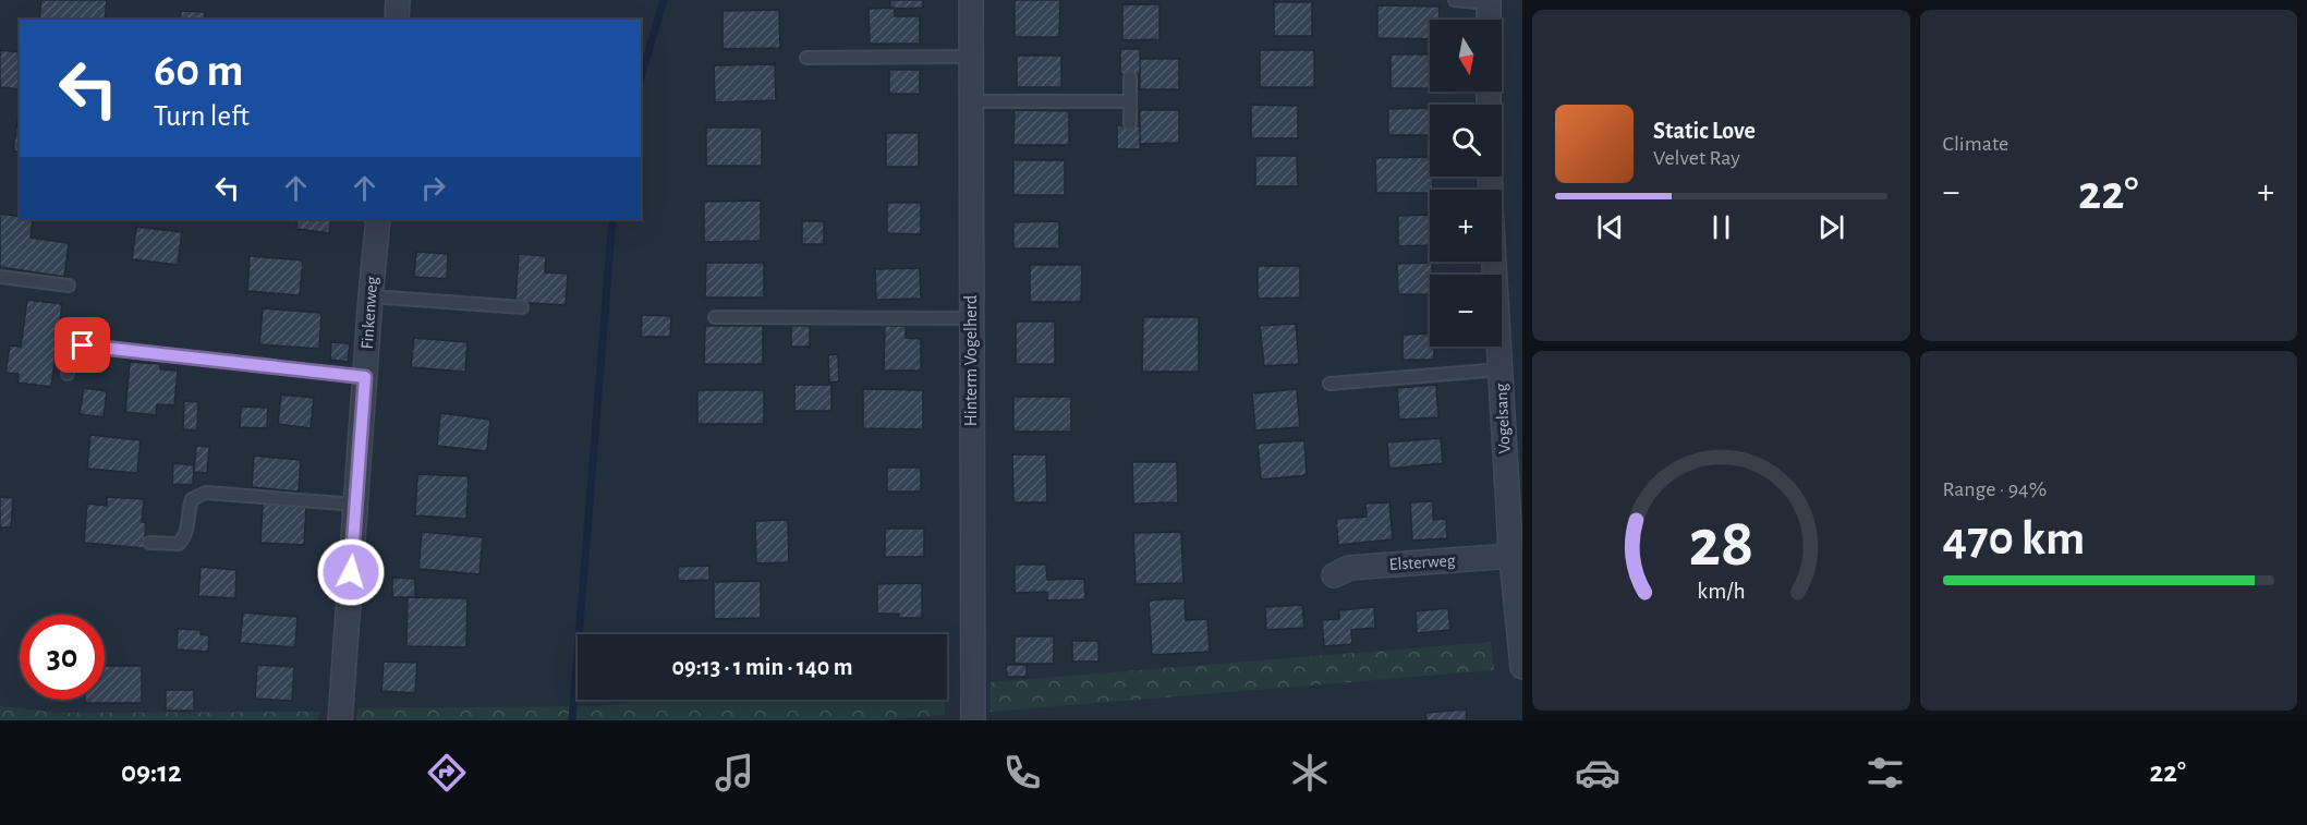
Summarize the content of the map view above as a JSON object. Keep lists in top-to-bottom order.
{
  "streets": {
    "street": [
      "Finkenweg",
      "Hinterm Vogelherd",
      "Vogelsang",
      "Elsterweg"
    ]
  },
  "crossings": [
    ["Vogelsang", "Elsterweg"]
  ],
  "north": "bottom",
  "page": {
    "tile": [
      "Climate",
      ["Range · 94%", "470 km"]
    ],
    "map_buttons": ["+", "−"],
    "turn": ["60 m", "Turn left"],
    "song": ["Static Love", "Velvet Ray"],
    "heat": ["−", "22°", "+"],
    "limit": "30",
    "trip": "09:13 · 1 min · 140 m",
    "tabs": ["09:12", "22°"],
    "gauge": ["28", "km/h"]
  }
}
